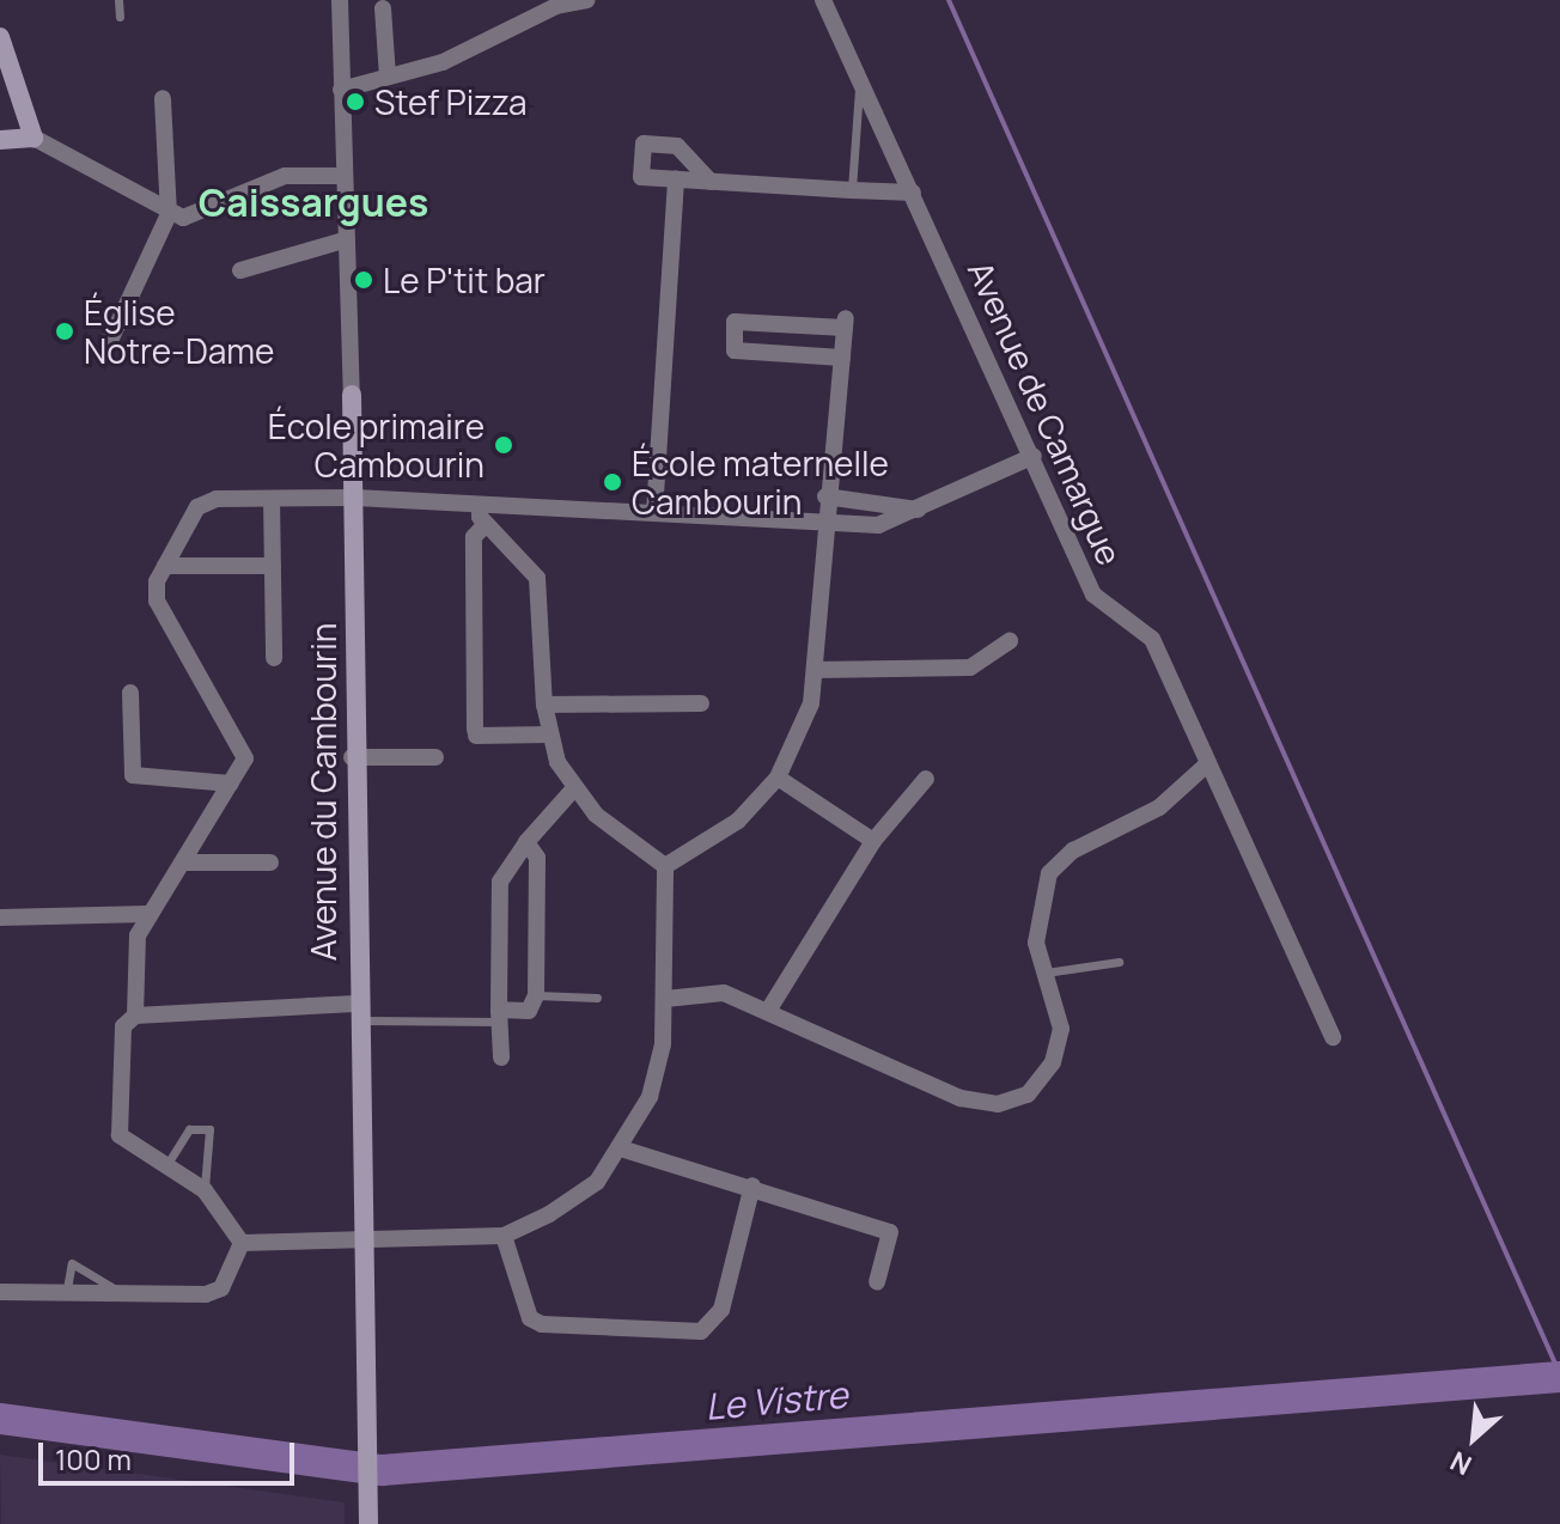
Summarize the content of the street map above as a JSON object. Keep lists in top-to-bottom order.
{
  "streets": {
    "street": ["Avenue de Camargue", "Avenue du Cambourin"]
  },
  "districts": ["Caissargues"],
  "water": ["Le Vistre"],
  "places": [
    "Stef Pizza",
    "Le P'tit bar",
    "Église Notre-Dame",
    "École primaire Cambourin",
    "École maternelle Cambourin"
  ],
  "scale_bar": "100 m",
  "north": "bottom left"
}
